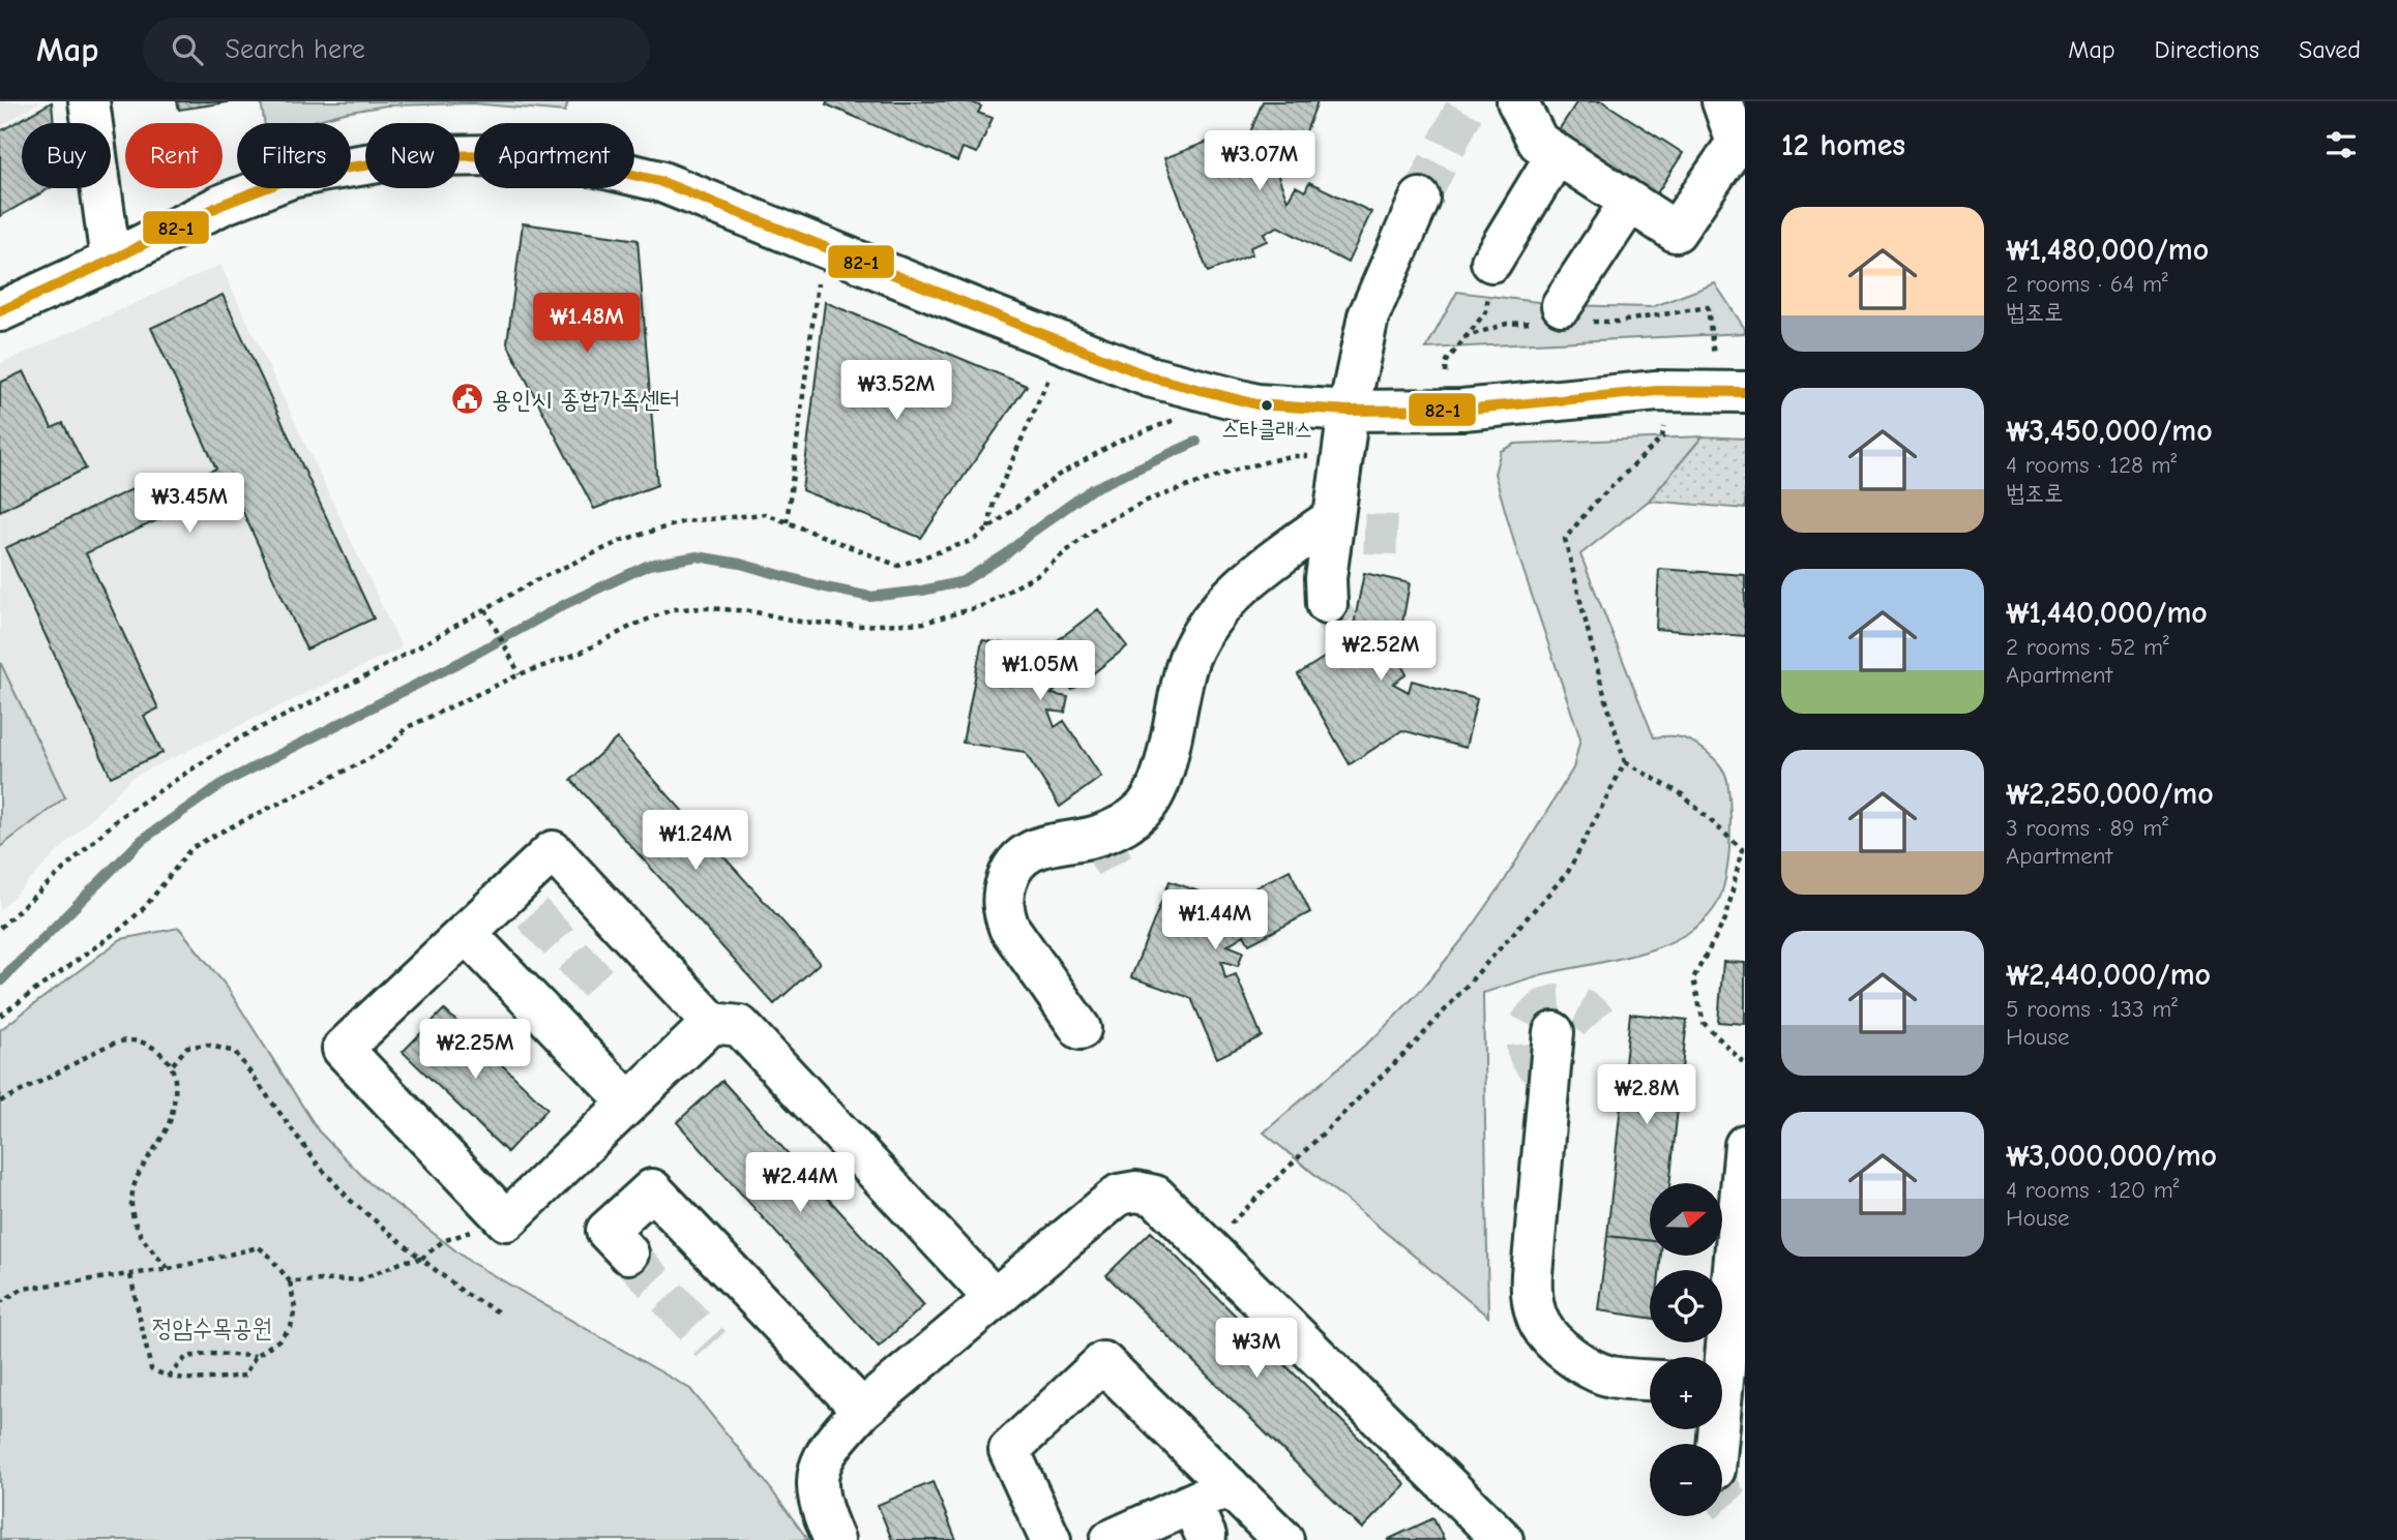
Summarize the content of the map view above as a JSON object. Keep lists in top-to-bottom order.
{
  "parks": ["정암수목공원"],
  "places": {
    "public building": ["용인시 종합가족센터"],
    "other": ["스타클래스"]
  },
  "lines": ["transit line 82-1"],
  "north": "right",
  "page": {
    "header": "Map",
    "search": "Search here",
    "nav": ["Map", "Directions", "Saved"],
    "heading": "12 homes",
    "chip": [
      "Buy",
      "Rent",
      "Filters",
      "New",
      "Apartment"
    ],
    "price": [
      "₩3.07M",
      "₩1.48M",
      "₩3.52M",
      "₩3.45M",
      "₩2.52M",
      "₩1.05M",
      "₩1.24M",
      "₩1.44M",
      "₩2.25M",
      "₩2.8M",
      "₩2.44M",
      "₩3M"
    ],
    "list": [
      {
        "name": "₩1,480,000/mo",
        "note": "2 rooms · 64 m² · 법조로"
      },
      {
        "name": "₩3,450,000/mo",
        "note": "4 rooms · 128 m² · 법조로"
      },
      {
        "name": "₩1,440,000/mo",
        "note": "2 rooms · 52 m² · Apartment"
      },
      {
        "name": "₩2,250,000/mo",
        "note": "3 rooms · 89 m² · Apartment"
      },
      {
        "name": "₩2,440,000/mo",
        "note": "5 rooms · 133 m² · House"
      },
      {
        "name": "₩3,000,000/mo",
        "note": "4 rooms · 120 m² · House"
      }
    ],
    "map_buttons": ["+", "−"]
  }
}
